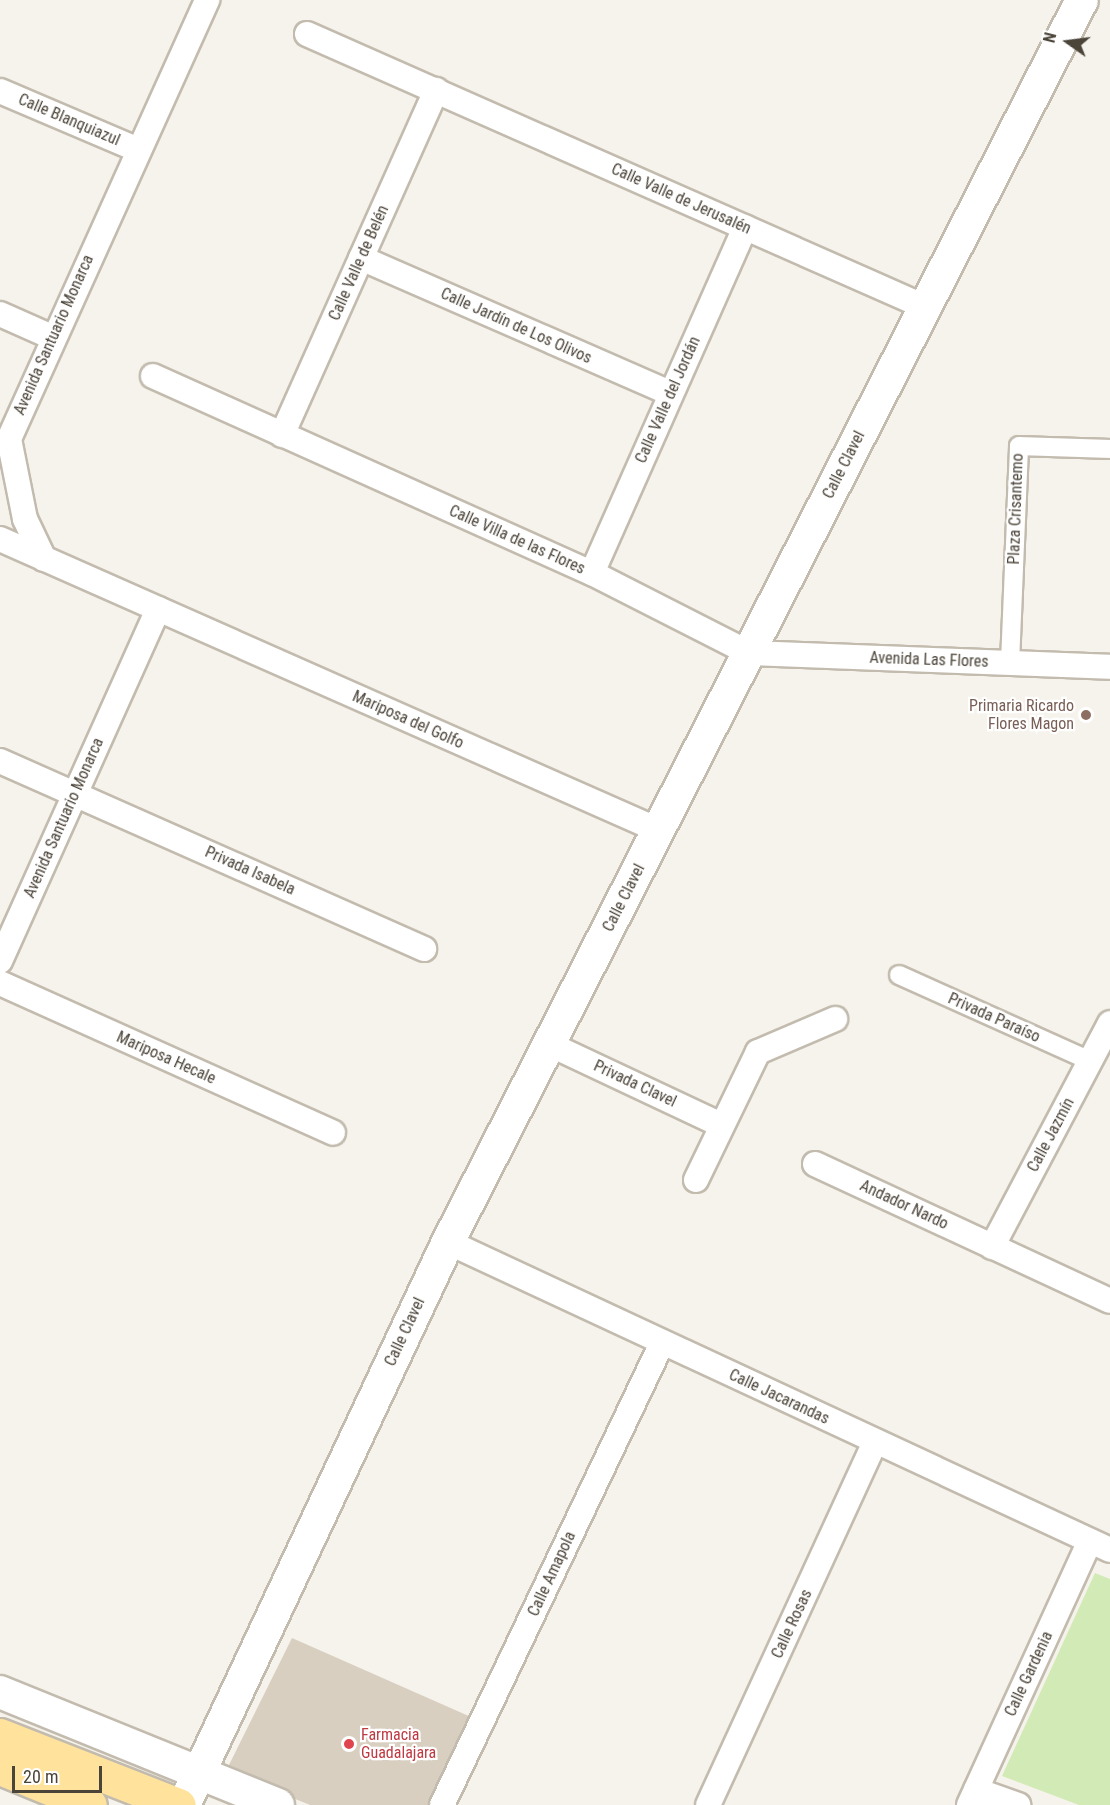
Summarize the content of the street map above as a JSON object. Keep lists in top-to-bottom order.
{
  "streets": {
    "street": [
      "Calle Blanquiazul",
      "Calle Valle de Jerusalén",
      "Calle Valle de Belén",
      "Calle Jardín de Los Olivos",
      "Avenida Santuario Monarca",
      "Calle Valle del Jordán",
      "Calle Clavel",
      "Plaza Crisantemo",
      "Calle Villa de las Flores",
      "Avenida Las Flores",
      "Mariposa del Golfo",
      "Privada Isabela",
      "Privada Paraíso",
      "Mariposa Hecale",
      "Privada Clavel",
      "Calle Jazmín",
      "Andador Nardo",
      "Calle Jacarandas",
      "Calle Amapola",
      "Calle Rosas",
      "Calle Gardenia"
    ]
  },
  "crossings": [
    ["Calle Blanquiazul", "Avenida Santuario Monarca"],
    ["Calle Valle de Jerusalén", "Calle Valle de Belén"],
    ["Calle Valle de Jerusalén", "Calle Valle del Jordán"],
    ["Calle Valle de Jerusalén", "Calle Clavel"],
    ["Calle Valle de Belén", "Calle Jardín de Los Olivos"],
    ["Calle Valle de Belén", "Calle Villa de las Flores"],
    ["Calle Jardín de Los Olivos", "Calle Valle del Jordán"],
    ["Avenida Santuario Monarca", "Mariposa del Golfo"],
    ["Avenida Santuario Monarca", "Privada Isabela"],
    ["Calle Valle del Jordán", "Calle Villa de las Flores"],
    ["Calle Clavel", "Calle Villa de las Flores"],
    ["Calle Clavel", "Avenida Las Flores"],
    ["Calle Clavel", "Mariposa del Golfo"],
    ["Calle Clavel", "Privada Clavel"],
    ["Calle Clavel", "Calle Jacarandas"],
    ["Plaza Crisantemo", "Avenida Las Flores"],
    ["Calle Villa de las Flores", "Avenida Las Flores"],
    ["Privada Paraíso", "Calle Jazmín"],
    ["Calle Jazmín", "Andador Nardo"],
    ["Calle Jacarandas", "Calle Amapola"],
    ["Calle Jacarandas", "Calle Rosas"],
    ["Calle Jacarandas", "Calle Gardenia"]
  ],
  "places": ["Primaria Ricardo Flores Magon", "Farmacia Guadalajara"],
  "scale_bar": "20 m",
  "north": "left"
}
